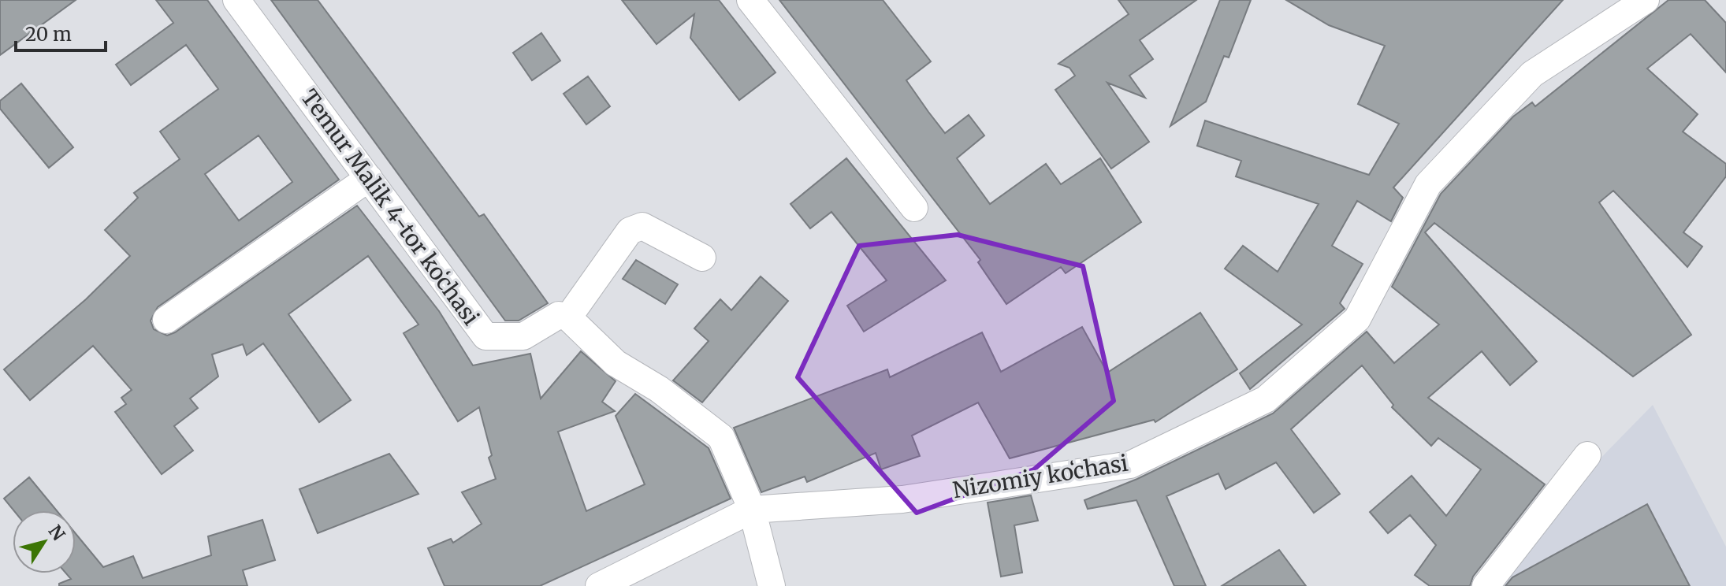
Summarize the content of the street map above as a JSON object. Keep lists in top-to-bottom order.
{
  "streets": {
    "street": ["Temur Malik 4-tor koʻchasi", "Nizomiy koʻchasi"]
  },
  "scale_bar": "20 m",
  "north": "top right"
}
